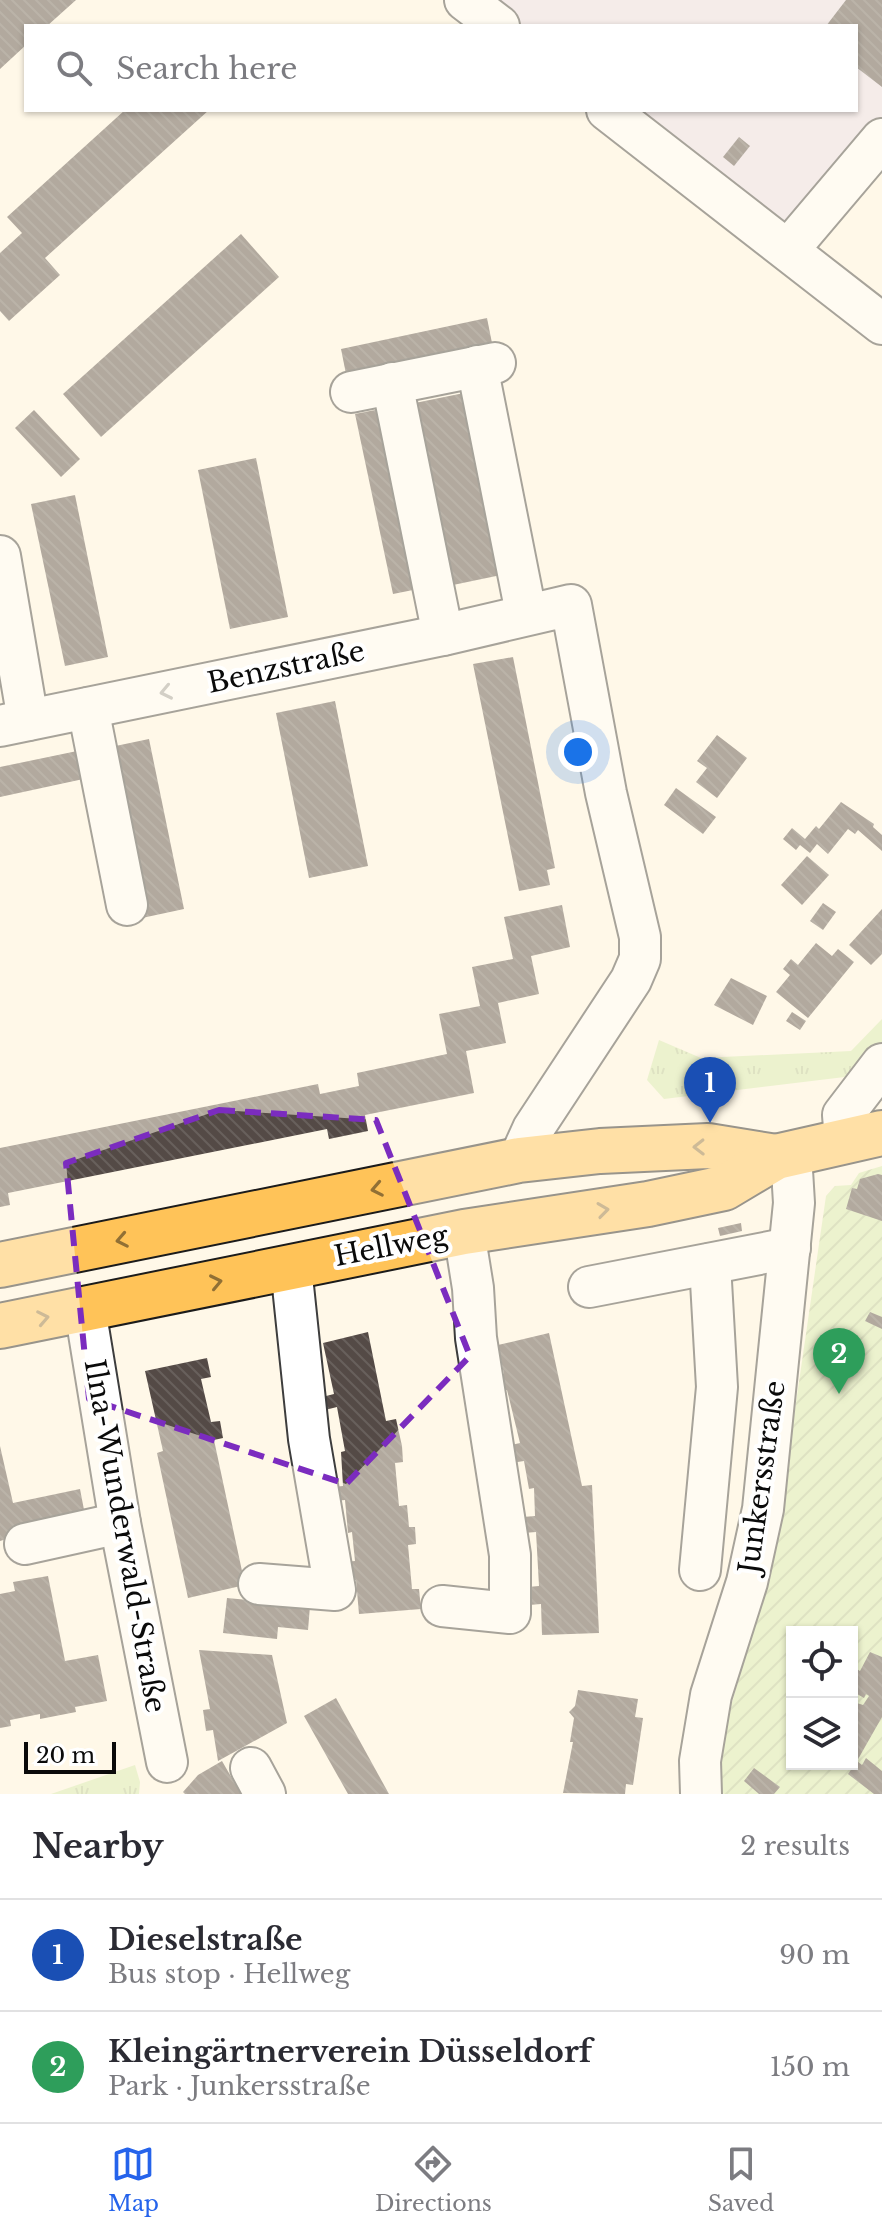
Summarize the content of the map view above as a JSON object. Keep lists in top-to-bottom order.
{
  "streets": {
    "main road": ["Hellweg"],
    "street": ["Benzstraße", "Junkersstraße", "Ilna-Wunderwald-Straße"]
  },
  "crossings": [
    ["Benzstraße", "Hellweg"],
    ["Hellweg", "Junkersstraße"],
    ["Hellweg", "Ilna-Wunderwald-Straße"]
  ],
  "scale_bar": "20 m",
  "page": {
    "search": "Search here",
    "pins": ["1", "2"],
    "scale": "20 m",
    "heading": ["Nearby", "2 results"],
    "list": [
      {
        "mark": "1",
        "name": "Dieselstraße",
        "note": "Bus stop · Hellweg",
        "value": "90 m"
      },
      {
        "mark": "2",
        "name": "Kleingärtnerverein Düsseldorf",
        "note": "Park · Junkersstraße",
        "value": "150 m"
      }
    ],
    "nav": ["Map", "Directions", "Saved"]
  }
}
